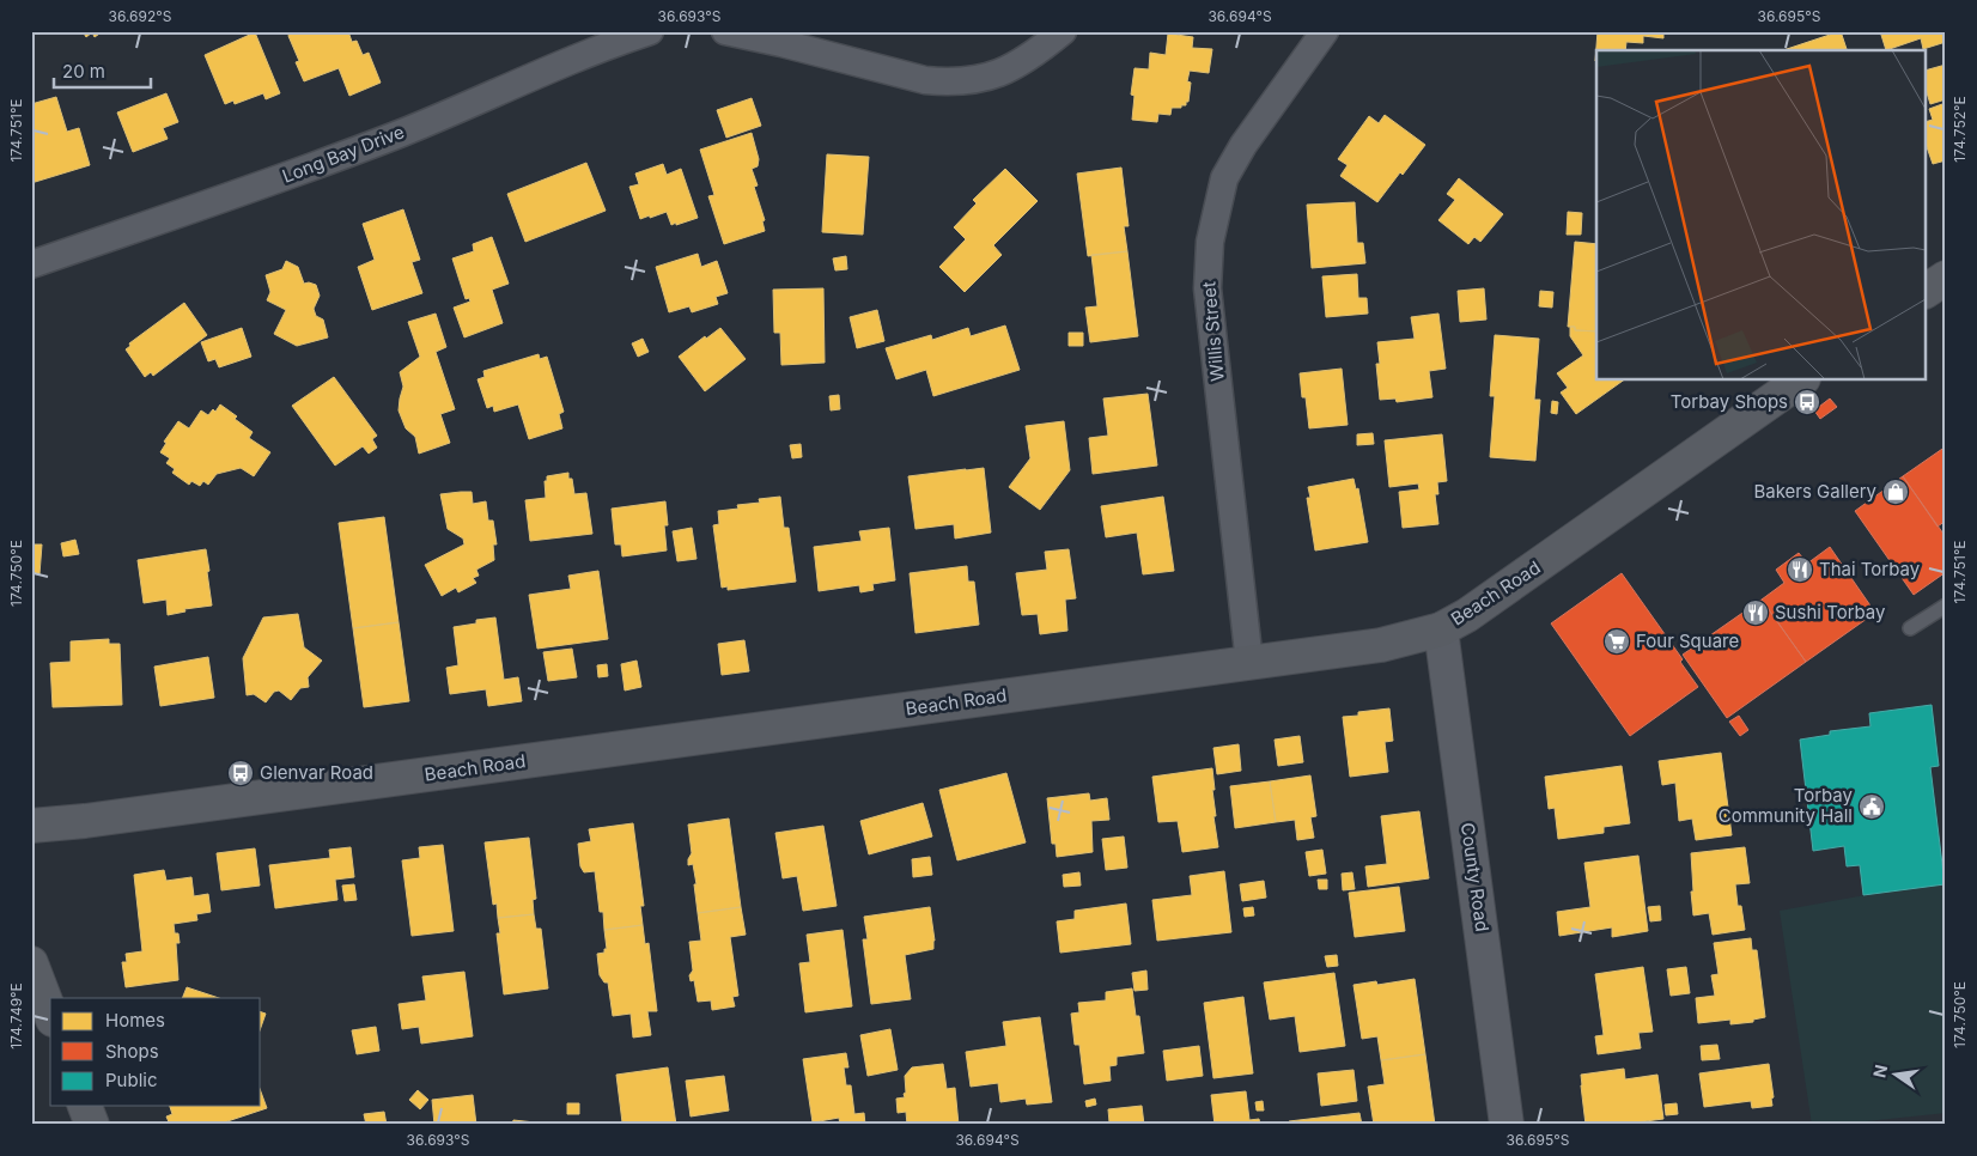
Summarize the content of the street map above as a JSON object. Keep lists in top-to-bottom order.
{
  "streets": {
    "main road": ["Beach Road"],
    "street": ["Long Bay Drive", "Willis Street", "County Road"]
  },
  "crossings": [
    ["Willis Street", "Beach Road"],
    ["Beach Road", "County Road"]
  ],
  "places": {
    "bus stop": ["Torbay Shops", "Glenvar Road"],
    "shop": ["Bakers Gallery"],
    "restaurant": ["Thai Torbay", "Sushi Torbay"],
    "supermarket": ["Four Square"],
    "public building": ["Torbay Community Hall"]
  },
  "legend": ["Homes", "Shops", "Public"],
  "scale_bar": "20 m",
  "north": "left",
  "coordinates": [
    "36.692°S",
    "36.693°S",
    "36.694°S",
    "36.695°S",
    "174.752°E",
    "174.751°E",
    "174.750°E",
    "174.749°E"
  ]
}
